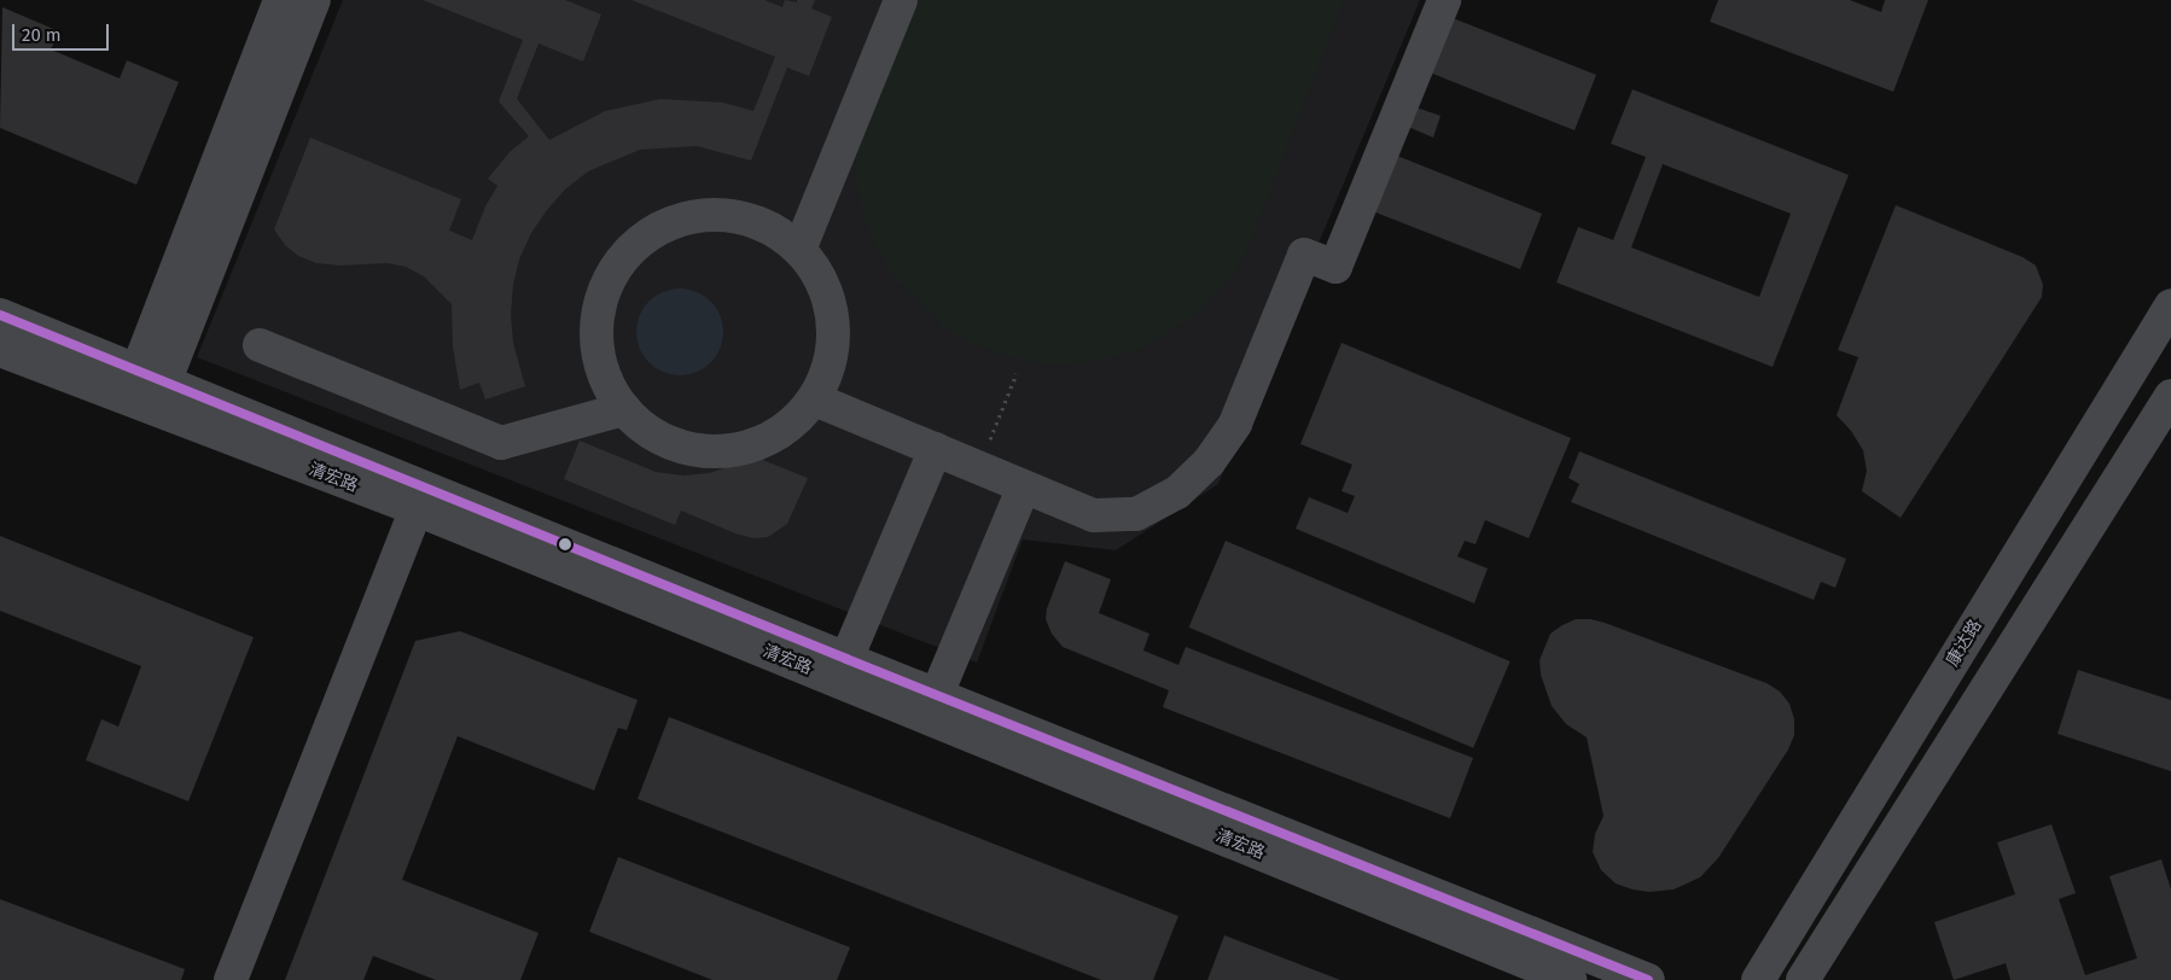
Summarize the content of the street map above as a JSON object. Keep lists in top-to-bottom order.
{
  "streets": {
    "street": ["清宏路", "康达路"]
  },
  "scale_bar": "20 m"
}
